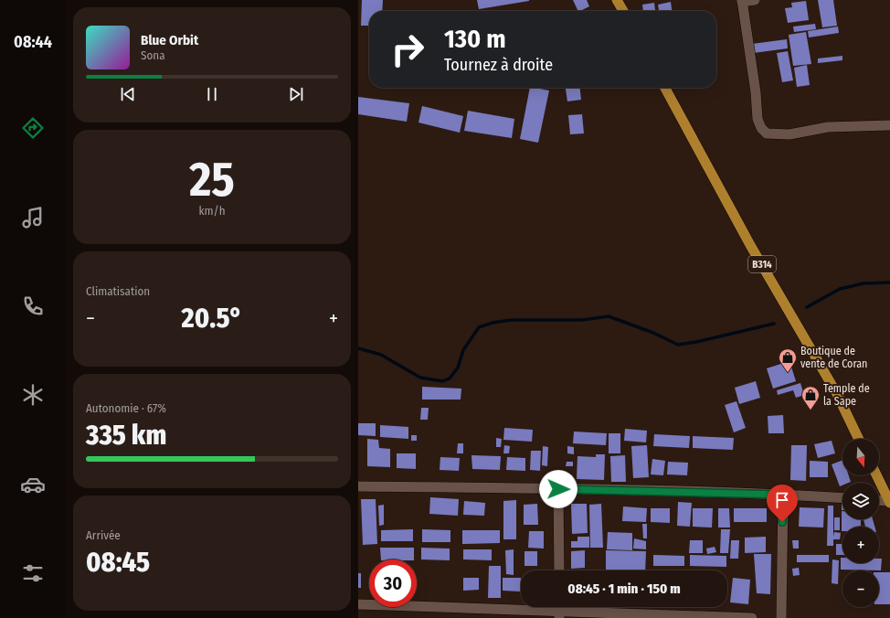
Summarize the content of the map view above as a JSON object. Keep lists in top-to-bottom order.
{
  "streets": {
    "main road": ["B314"]
  },
  "places": {
    "shop": ["Boutique de vente de Coran", "Temple de la Sape"]
  },
  "north": "bottom",
  "page": {
    "tabs": "08:44",
    "turn": ["130 m", "Tournez à droite"],
    "song": ["Blue Orbit", "Sona"],
    "tile": [
      ["25", "km/h"],
      "Climatisation",
      ["Autonomie · 67%", "335 km"],
      ["Arrivée", "08:45"]
    ],
    "heat": ["−", "20.5°", "+"],
    "map_buttons": ["+", "−"],
    "limit": "30",
    "trip": "08:45 · 1 min · 150 m"
  }
}
